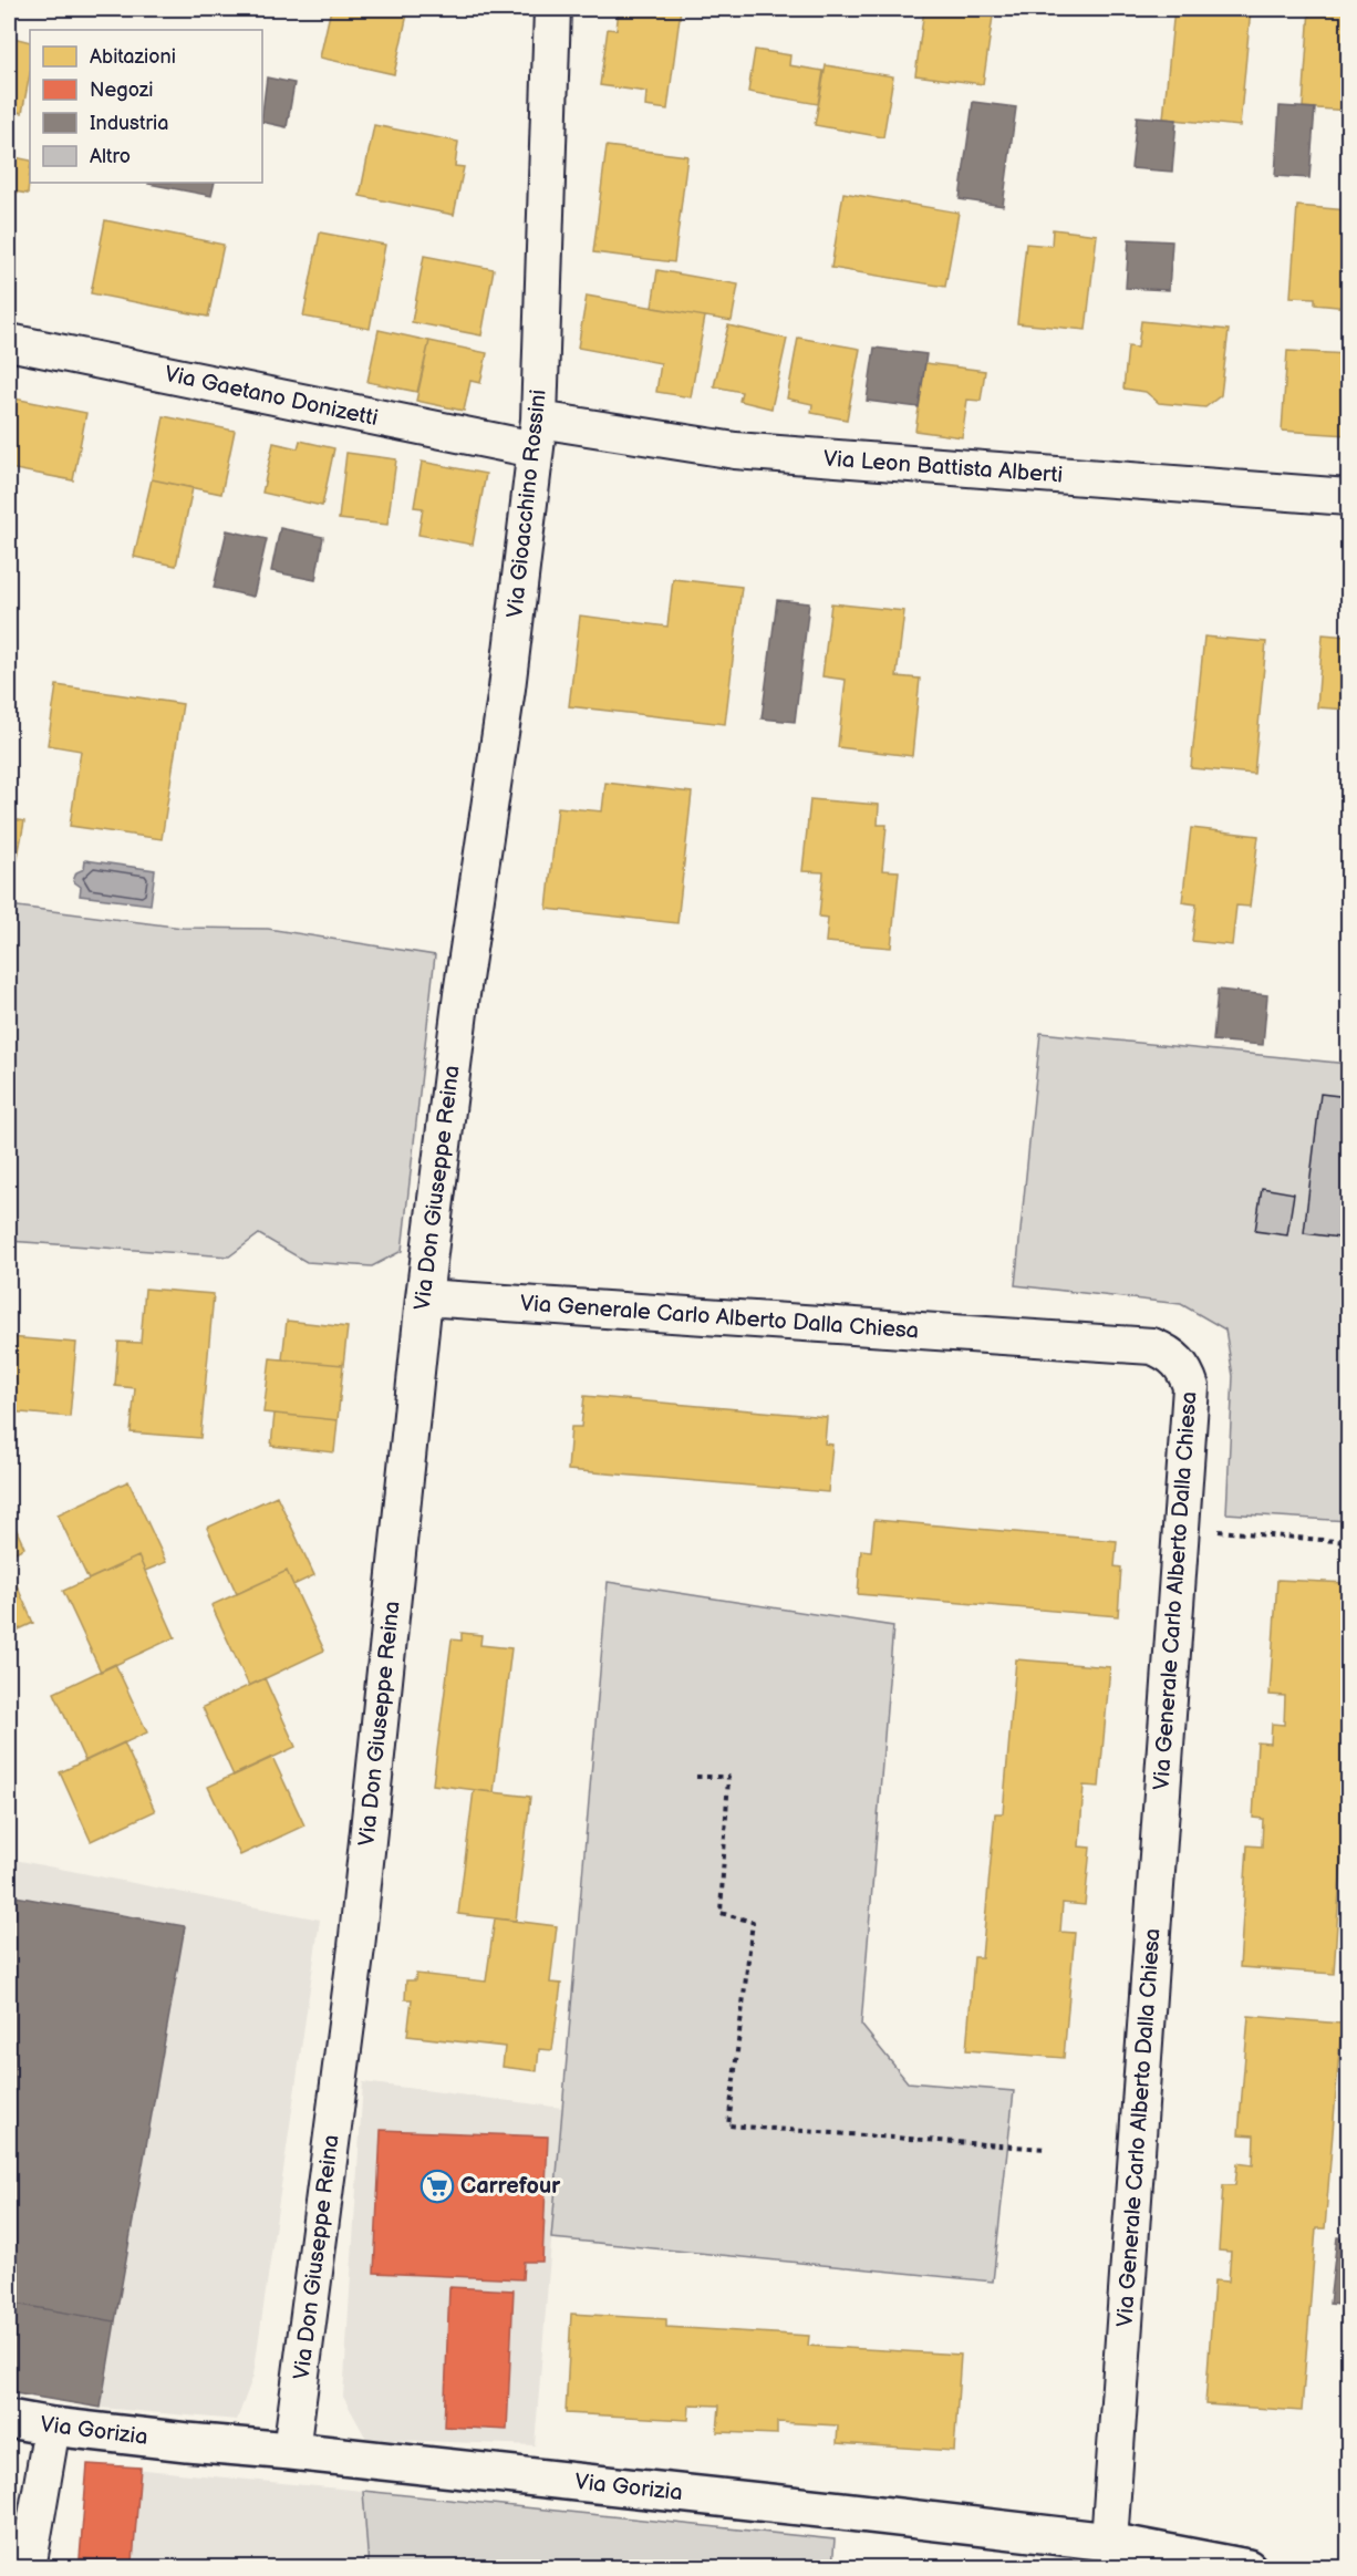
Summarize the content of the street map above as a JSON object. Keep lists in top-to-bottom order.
{
  "streets": {
    "street": [
      "Via Gaetano Donizetti",
      "Via Leon Battista Alberti",
      "Via Gioacchino Rossini",
      "Via Don Giuseppe Reina",
      "Via Generale Carlo Alberto Dalla Chiesa",
      "Via Gorizia"
    ]
  },
  "crossings": [
    ["Via Gaetano Donizetti", "Via Leon Battista Alberti"],
    ["Via Gaetano Donizetti", "Via Gioacchino Rossini"],
    ["Via Leon Battista Alberti", "Via Gioacchino Rossini"],
    ["Via Gioacchino Rossini", "Via Don Giuseppe Reina"],
    ["Via Don Giuseppe Reina", "Via Generale Carlo Alberto Dalla Chiesa"],
    ["Via Don Giuseppe Reina", "Via Gorizia"],
    ["Via Generale Carlo Alberto Dalla Chiesa", "Via Gorizia"]
  ],
  "places": {
    "supermarket": ["Carrefour"]
  },
  "legend": [
    "Abitazioni",
    "Negozi",
    "Industria",
    "Altro"
  ]
}
